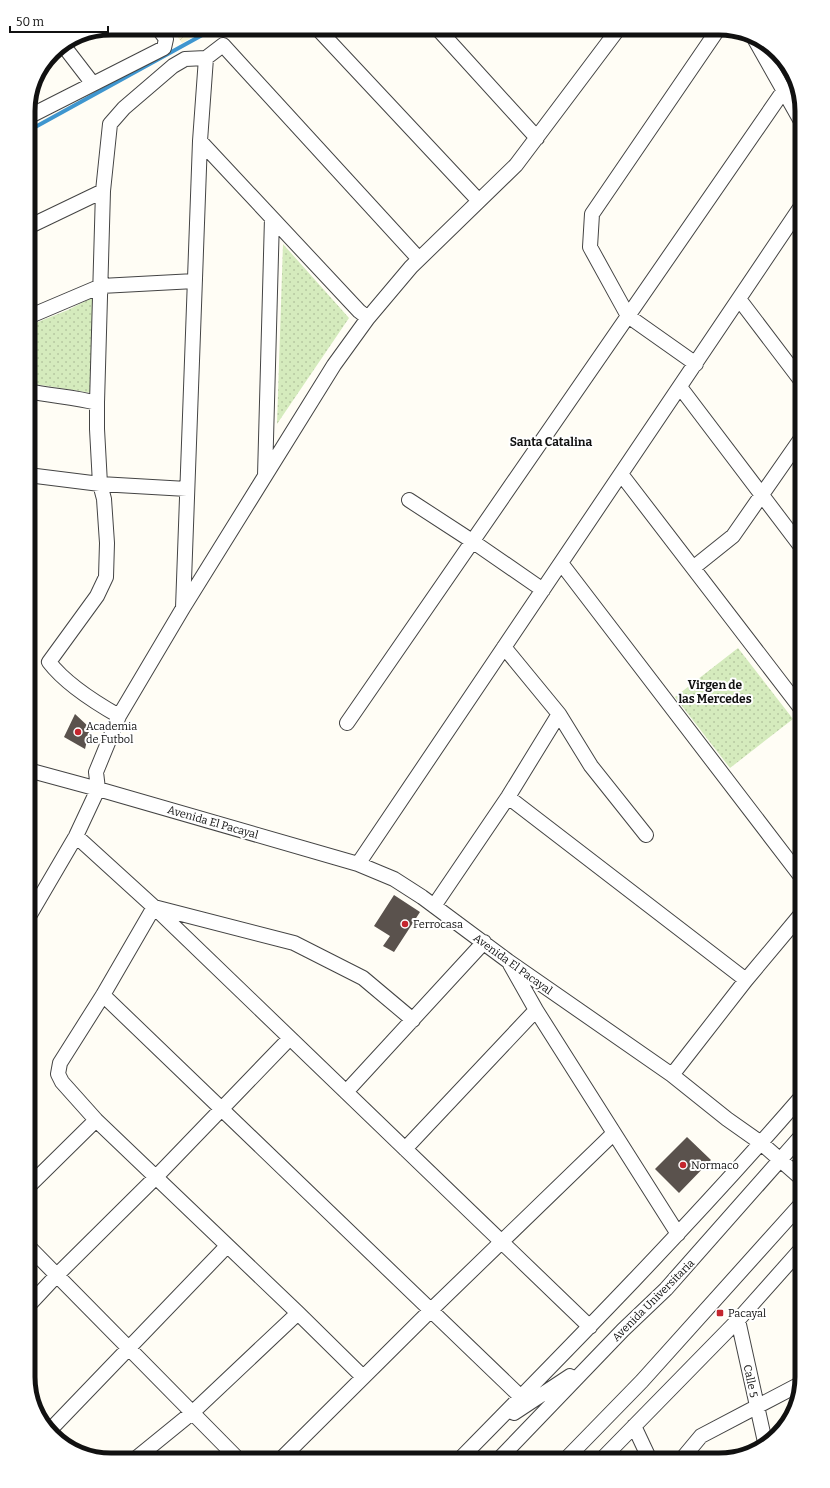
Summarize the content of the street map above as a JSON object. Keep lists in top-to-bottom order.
{
  "streets": {
    "street": ["Avenida El Pacayal", "Avenida Universitaria", "Calle 5"]
  },
  "crossings": [
    ["Avenida El Pacayal", "Avenida Universitaria"]
  ],
  "districts": ["Santa Catalina", "Virgen de las Mercedes"],
  "places": {
    "other": ["Academia de Futbol", "Ferrocasa", "Normaco"],
    "transit": ["Pacayal"]
  },
  "scale_bar": "50 m"
}
